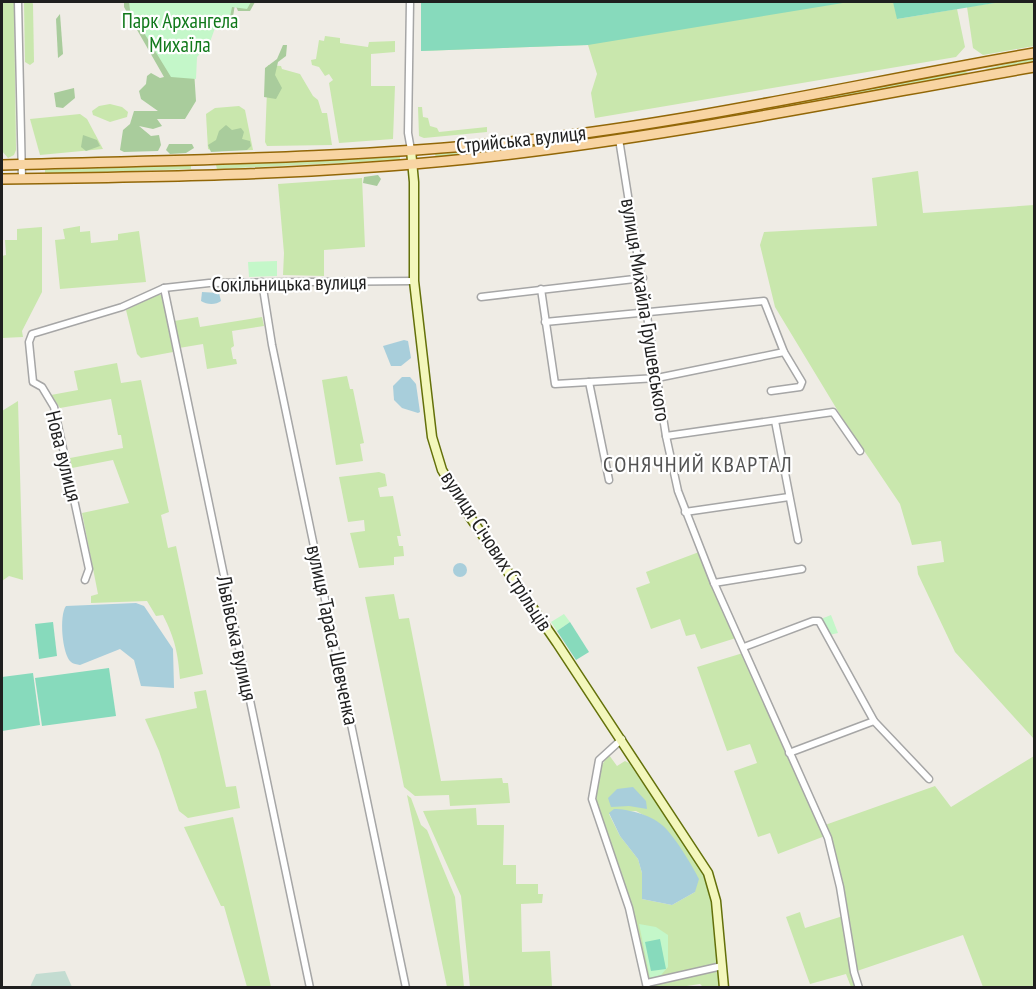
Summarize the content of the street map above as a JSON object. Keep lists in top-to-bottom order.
{
  "streets": {
    "main road": ["Стрийська вулиця"],
    "street": [
      "Сокільницька вулиця",
      "вулиця Михайла Грушевського",
      "Нова вулиця",
      "вулиця Січових Стрільців",
      "вулиця Тараса Шевченка",
      "Львівська вулиця"
    ]
  },
  "crossings": [
    ["Стрийська вулиця", "вулиця Михайла Грушевського"],
    ["Стрийська вулиця", "вулиця Січових Стрільців"],
    ["Сокільницька вулиця", "Нова вулиця"],
    ["Сокільницька вулиця", "вулиця Січових Стрільців"],
    ["Сокільницька вулиця", "вулиця Тараса Шевченка"],
    ["Сокільницька вулиця", "Львівська вулиця"],
    ["Нова вулиця", "Львівська вулиця"]
  ],
  "districts": ["СОНЯЧНИЙ КВАРТАЛ"],
  "parks": ["Парк Архангела Михаїла"]
}
